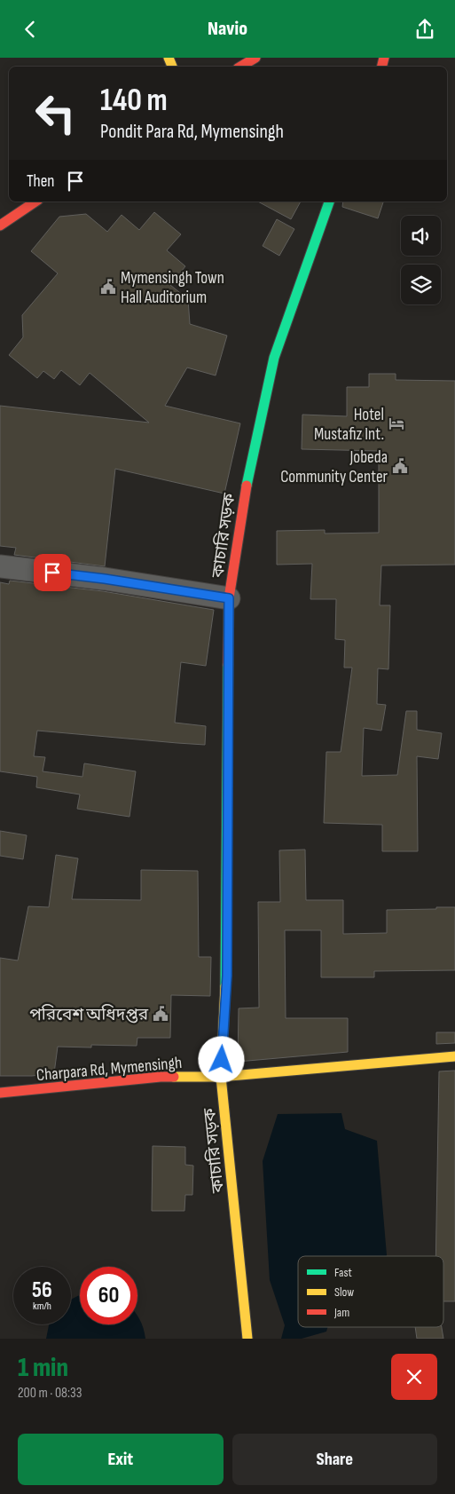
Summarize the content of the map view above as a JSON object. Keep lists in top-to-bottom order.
{
  "streets": {
    "main road": ["কাচারি সড়ক", "Charpara Rd, Mymensingh"]
  },
  "crossings": [
    ["কাচারি সড়ক", "Charpara Rd, Mymensingh"]
  ],
  "places": {
    "public building": ["Mymensingh Town Hall Auditorium", "Jobeda Community Center", "পরিবেশ অধিদপ্তর"],
    "hotel": ["Hotel Mustafiz Int."]
  },
  "legend": ["Fast", "Slow", "Jam"],
  "page": {
    "header": "Navio",
    "turn": ["140 m", "Pondit Para Rd, Mymensingh"],
    "then": "Then",
    "speed": "56 km/h",
    "limit": "60",
    "heading": ["1 min", "200 m · 08:33"],
    "buttons": ["Exit", "Share"]
  }
}
